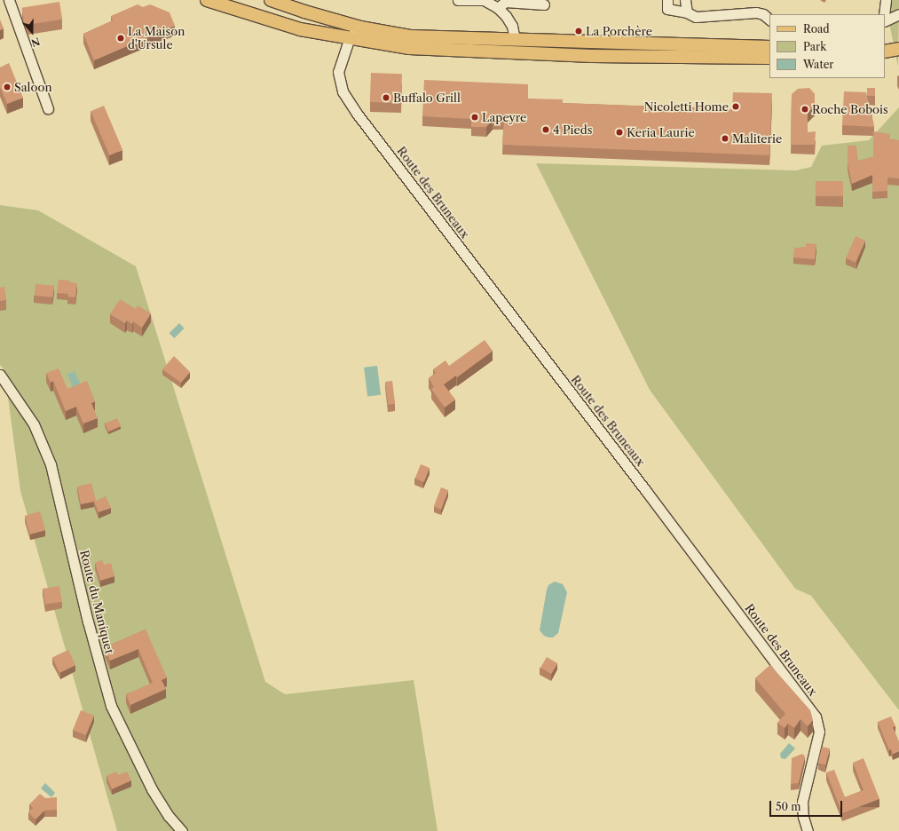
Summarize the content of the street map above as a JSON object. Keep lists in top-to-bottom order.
{
  "streets": {
    "street": ["Route des Bruneaux", "Route du Maniquet"]
  },
  "places": [
    "La Porchère",
    "La Maison d'Ursule",
    "Saloon",
    "Buffalo Grill",
    "Nicoletti Home",
    "Roche Bobois",
    "Lapeyre",
    "4 Pieds",
    "Keria Laurie",
    "Maliterie"
  ],
  "legend": ["Road", "Park", "Water"],
  "scale_bar": "50 m",
  "north": "bottom"
}
